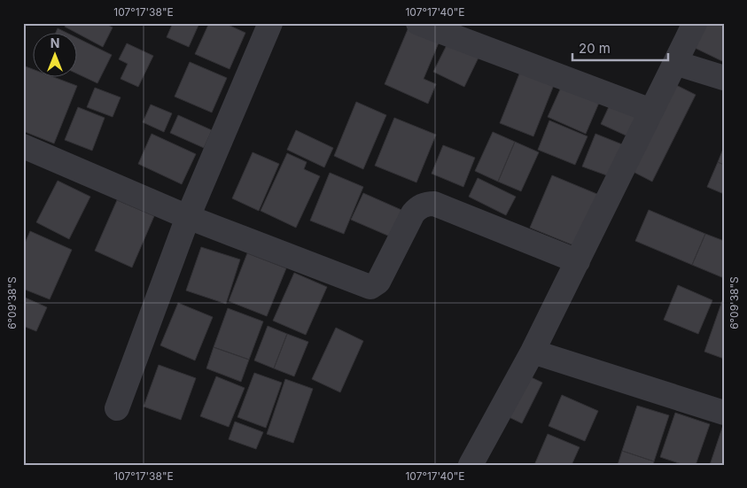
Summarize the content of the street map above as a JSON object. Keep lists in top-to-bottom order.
{
  "scale_bar": "20 m",
  "north": "top",
  "coordinates": ["107°17'38\"E", "107°17'40\"E", "6°09'38\"S"]
}
